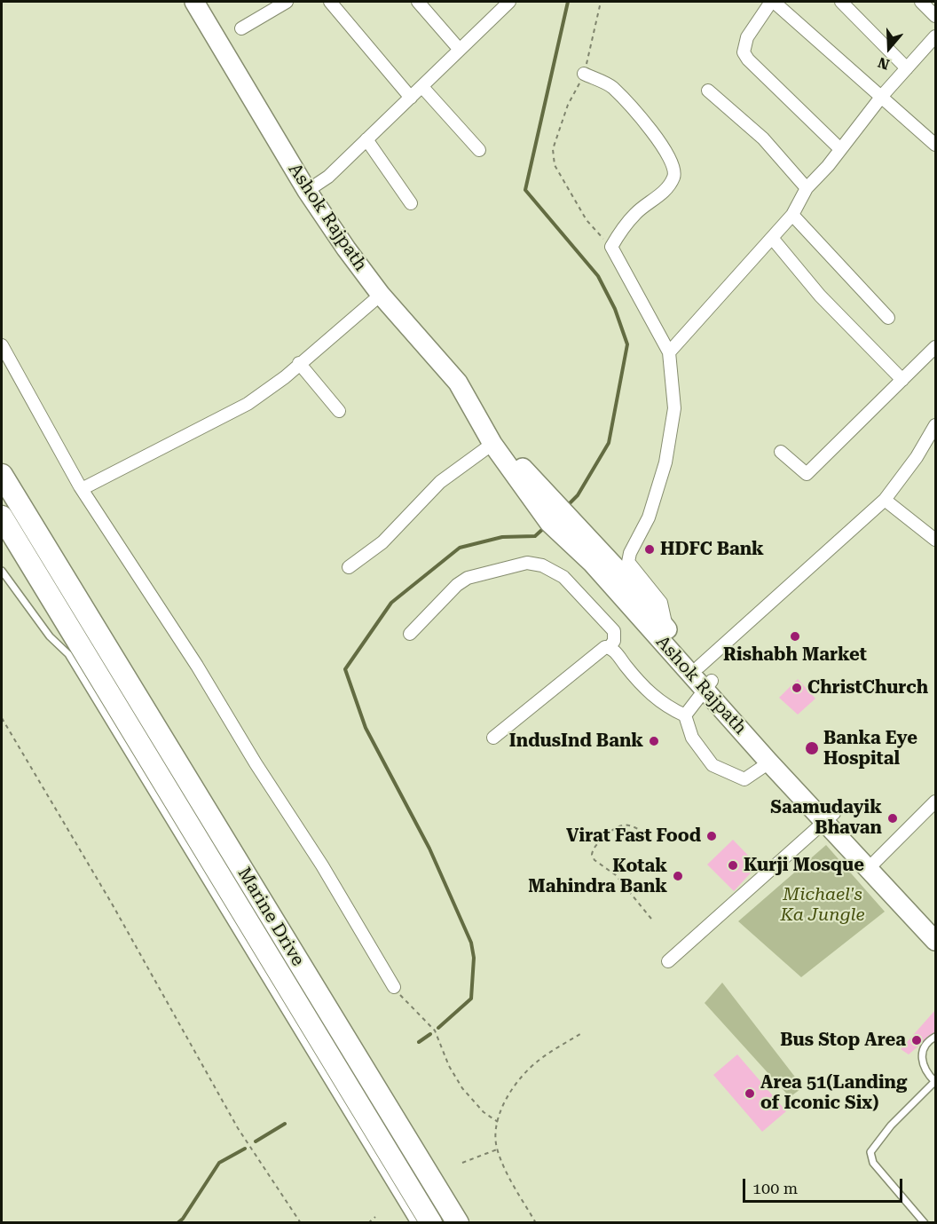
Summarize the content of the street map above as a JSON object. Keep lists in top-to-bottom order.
{
  "streets": {
    "highway": ["Marine Drive"],
    "main road": ["Ashok Rajpath"]
  },
  "parks": ["Michael's Ka Jungle"],
  "places": [
    "HDFC Bank",
    "Rishabh Market",
    "ChristChurch",
    "IndusInd Bank",
    "Banka Eye Hospital",
    "Saamudayik Bhavan",
    "Virat Fast Food",
    "Kurji Mosque",
    "Kotak Mahindra Bank",
    "Bus Stop Area",
    "Area 51(Landing of Iconic Six)"
  ],
  "scale_bar": "100 m",
  "north": "bottom"
}
